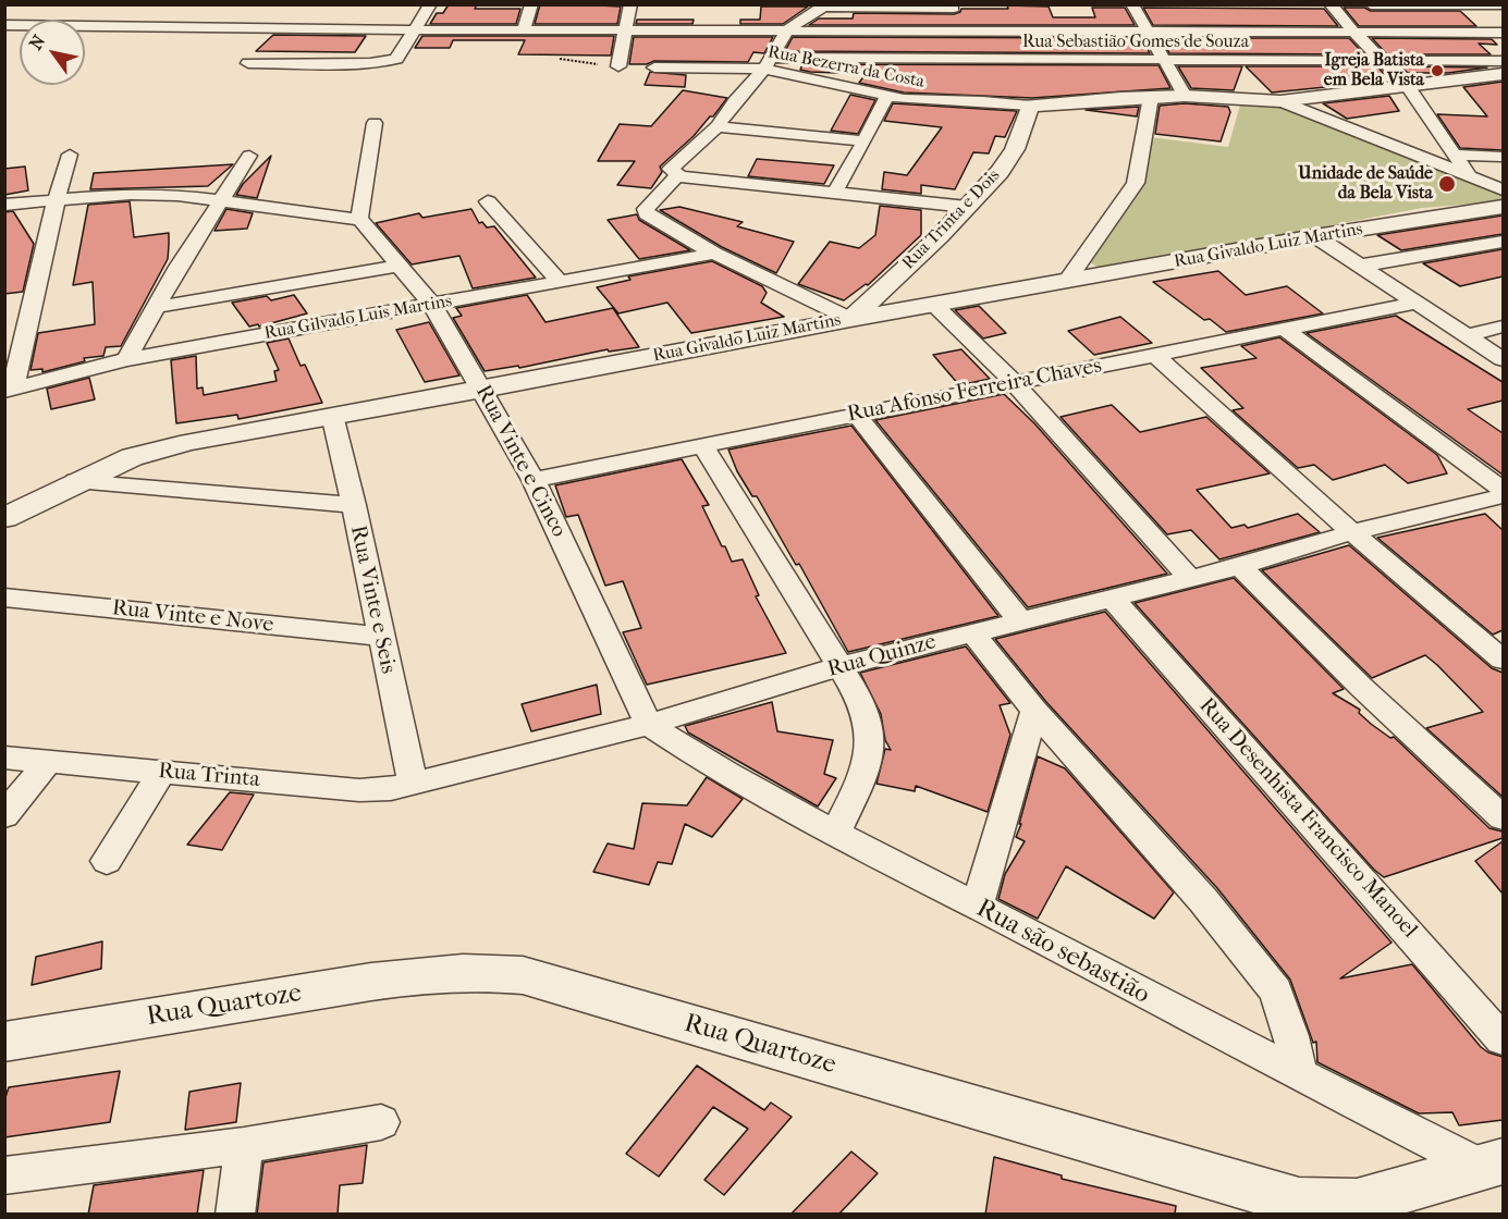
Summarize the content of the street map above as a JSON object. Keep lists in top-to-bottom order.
{
  "streets": {
    "street": [
      "Rua Sebastião Gomes de Souza",
      "Rua Bezerra da Costa",
      "Rua Trinta e Dois",
      "Rua Givaldo Luiz Martins",
      "Rua Gilvado Luis Martins",
      "Rua Afonso Ferreira Chaves",
      "Rua Vinte e Cinco",
      "Rua Vinte e Seis",
      "Rua Vinte e Nove",
      "Rua Quinze",
      "Rua Trinta",
      "Rua Desenhista Francisco Manoel",
      "Rua são sebastião",
      "Rua Quartoze"
    ]
  },
  "crossings": [
    ["Rua Sebastião Gomes de Souza", "Rua Bezerra da Costa"],
    ["Rua Bezerra da Costa", "Rua Trinta e Dois"],
    ["Rua Trinta e Dois", "Rua Givaldo Luiz Martins"],
    ["Rua Givaldo Luiz Martins", "Rua Vinte e Cinco"],
    ["Rua Givaldo Luiz Martins", "Rua Vinte e Seis"],
    ["Rua Gilvado Luis Martins", "Rua Vinte e Cinco"],
    ["Rua Afonso Ferreira Chaves", "Rua Vinte e Cinco"],
    ["Rua Vinte e Cinco", "Rua Quinze"],
    ["Rua Vinte e Cinco", "Rua são sebastião"],
    ["Rua Vinte e Seis", "Rua Vinte e Nove"],
    ["Rua Vinte e Seis", "Rua Quinze"],
    ["Rua Vinte e Seis", "Rua Trinta"],
    ["Rua Quinze", "Rua Trinta"],
    ["Rua Quinze", "Rua Desenhista Francisco Manoel"],
    ["Rua Quinze", "Rua são sebastião"],
    ["Rua são sebastião", "Rua Quartoze"]
  ],
  "places": ["Igreja Batista em Bela Vista", "Unidade de Saúde da Bela Vista"],
  "north": "top left"
}
